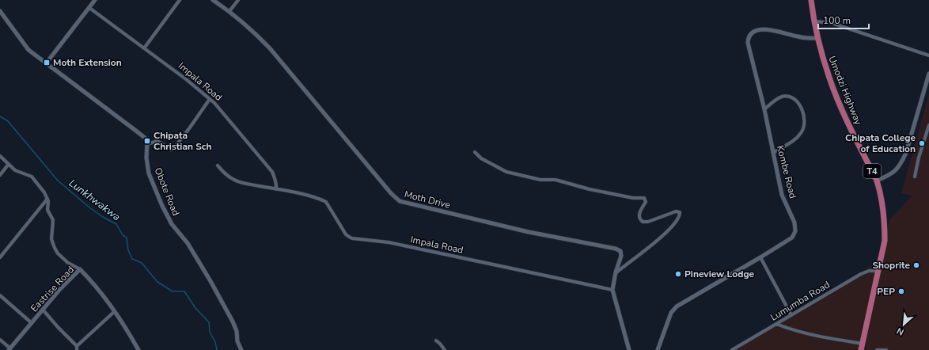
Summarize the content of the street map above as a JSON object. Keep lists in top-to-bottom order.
{
  "streets": {
    "highway": ["Umodzi Highway", "T4"],
    "street": [
      "Impala Road",
      "Kombe Road",
      "Obote Road",
      "Moth Drive",
      "Eastrise Road",
      "Lumumba Road"
    ]
  },
  "crossings": [
    ["Impala Road", "Moth Drive"],
    ["Umodzi Highway", "Kombe Road"],
    ["Umodzi Highway", "Lumumba Road"]
  ],
  "water": ["Lunkhwakwa"],
  "places": {
    "transit": ["Moth Extension", "Chipata Christian Sch"],
    "other": [
      "Chipata College of Education",
      "Shoprite",
      "Pineview Lodge",
      "PEP"
    ]
  },
  "scale_bar": "100 m",
  "north": "bottom left"
}
